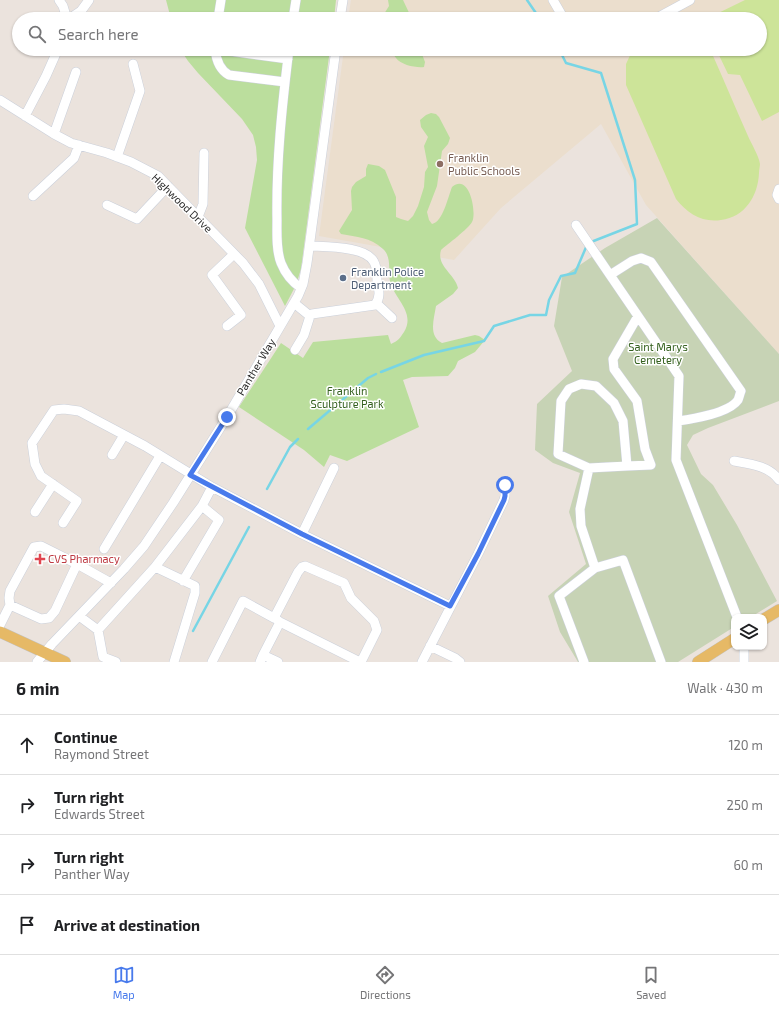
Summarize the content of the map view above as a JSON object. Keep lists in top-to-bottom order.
{
  "streets": {
    "street": ["Highwood Drive", "Panther Way"]
  },
  "crossings": [
    ["Highwood Drive", "Panther Way"]
  ],
  "parks": ["Saint Marys Cemetery", "Franklin Sculpture Park"],
  "places": {
    "other": ["Franklin Public Schools", "Franklin Police Department"],
    "health": ["CVS Pharmacy"]
  },
  "page": {
    "search": "Search here",
    "heading": ["6 min", "Walk · 430 m"],
    "list": [
      ["Continue", "Raymond Street", "120 m"],
      ["Turn right", "Edwards Street", "250 m"],
      ["Turn right", "Panther Way", "60 m"],
      "Arrive at destination"
    ],
    "nav": ["Map", "Directions", "Saved"]
  }
}
